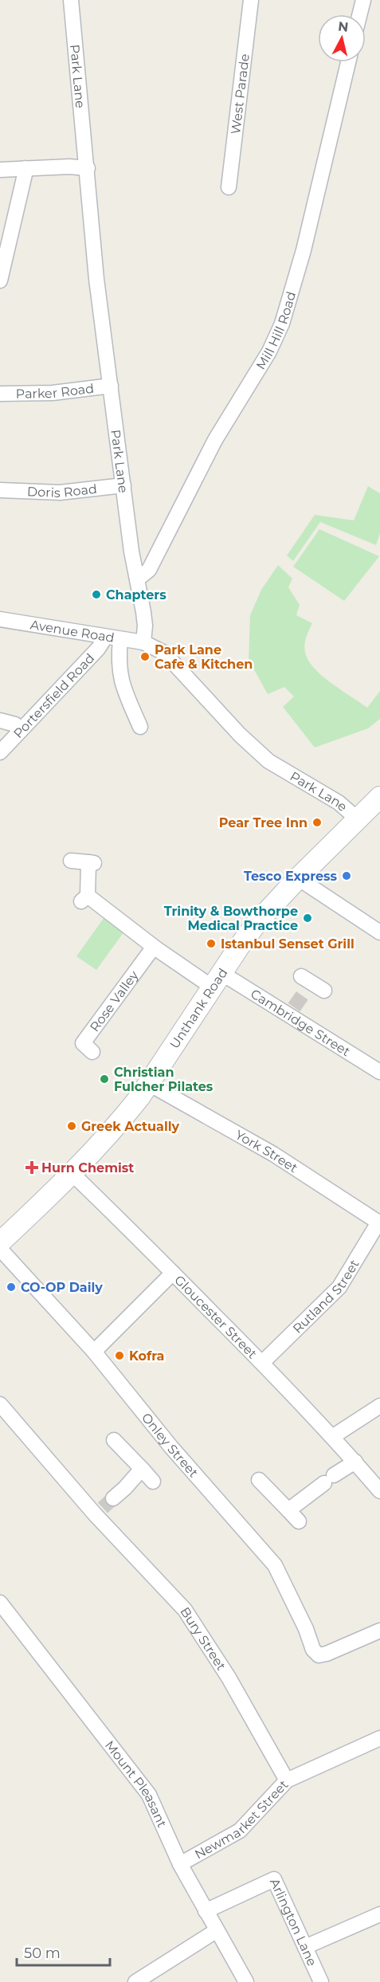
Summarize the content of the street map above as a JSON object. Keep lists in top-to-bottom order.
{
  "streets": {
    "street": [
      "Park Lane",
      "West Parade",
      "Mill Hill Road",
      "Parker Road",
      "Doris Road",
      "Avenue Road",
      "Portersfield Road",
      "Rose Valley",
      "Unthank Road",
      "Cambridge Street",
      "York Street",
      "Rutland Street",
      "Gloucester Street",
      "Onley Street",
      "Bury Street",
      "Mount Pleasant",
      "Newmarket Street",
      "Arlington Lane"
    ]
  },
  "crossings": [
    ["Park Lane", "Mill Hill Road"],
    ["Park Lane", "Parker Road"],
    ["Park Lane", "Doris Road"],
    ["Park Lane", "Avenue Road"],
    ["Park Lane", "Unthank Road"],
    ["Avenue Road", "Portersfield Road"],
    ["Unthank Road", "Cambridge Street"],
    ["Unthank Road", "York Street"],
    ["Unthank Road", "Gloucester Street"],
    ["York Street", "Rutland Street"],
    ["Rutland Street", "Gloucester Street"],
    ["Bury Street", "Newmarket Street"],
    ["Mount Pleasant", "Newmarket Street"],
    ["Mount Pleasant", "Arlington Lane"]
  ],
  "places": {
    "other": [
      "Chapters",
      "Park Lane Cafe & Kitchen",
      "Pear Tree Inn",
      "Tesco Express",
      "Trinity & Bowthorpe Medical Practice",
      "Istanbul Senset Grill",
      "Christian Fulcher Pilates",
      "Greek Actually",
      "CO-OP Daily",
      "Kofra"
    ],
    "health": ["Hurn Chemist"]
  },
  "scale_bar": "50 m",
  "north": "top"
}
